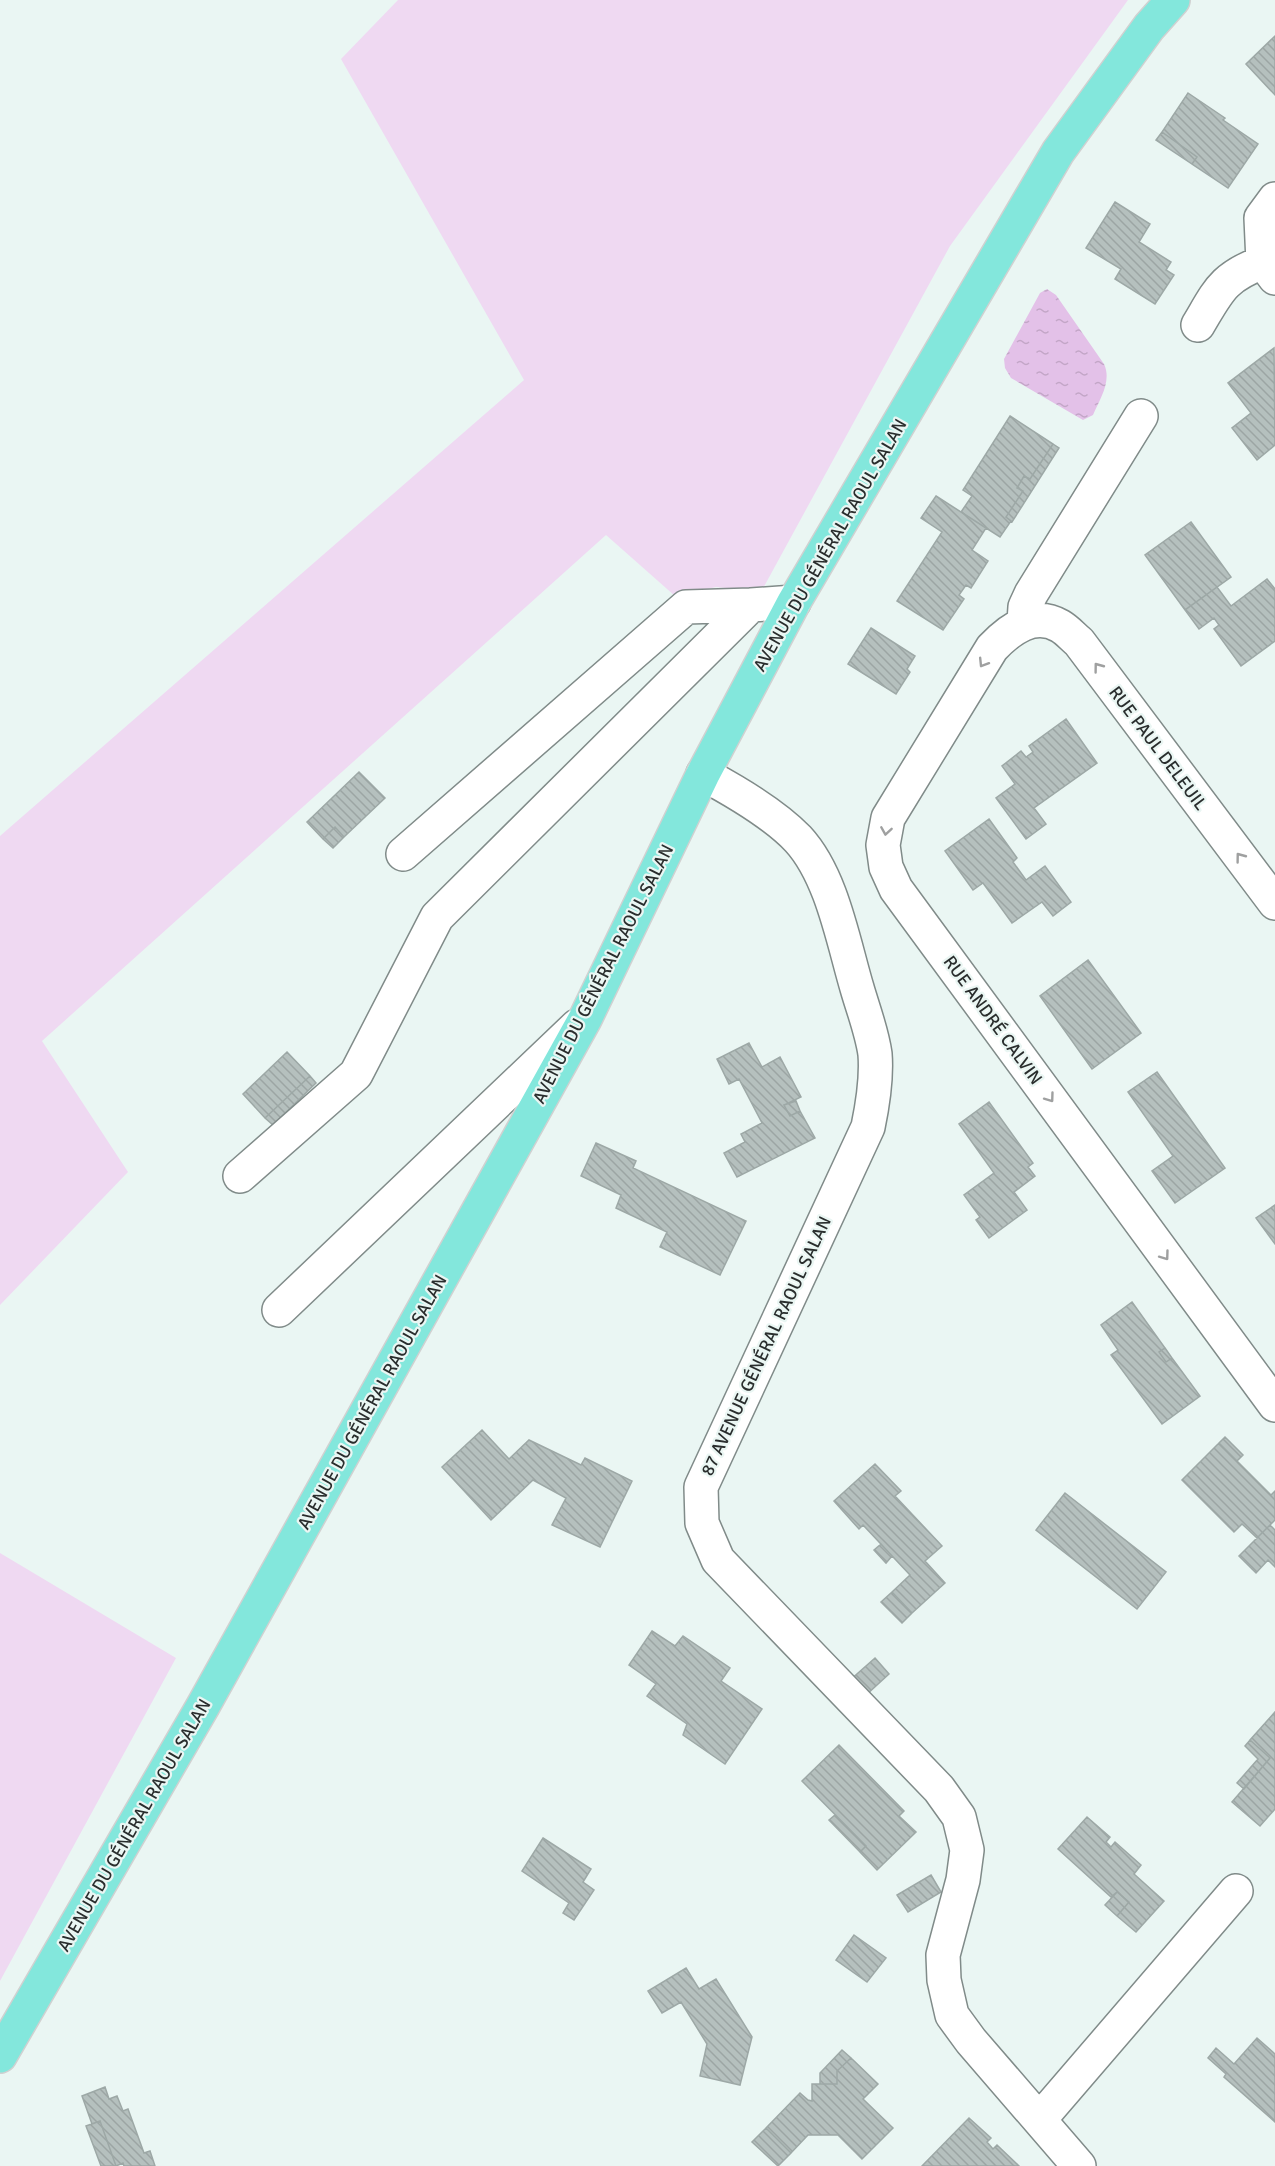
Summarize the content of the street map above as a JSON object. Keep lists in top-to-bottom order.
{
  "streets": {
    "main road": ["AVENUE DU GÉNÉRAL RAOUL SALAN"],
    "street": ["RUE PAUL DELEUIL", "RUE ANDRÉ CALVIN", "87 AVENUE GÉNÉRAL RAOUL SALAN"]
  },
  "crossings": [
    ["AVENUE DU GÉNÉRAL RAOUL SALAN", "87 AVENUE GÉNÉRAL RAOUL SALAN"],
    ["RUE PAUL DELEUIL", "RUE ANDRÉ CALVIN"]
  ],
  "one_way": ["RUE PAUL DELEUIL", "RUE ANDRÉ CALVIN"]
}
